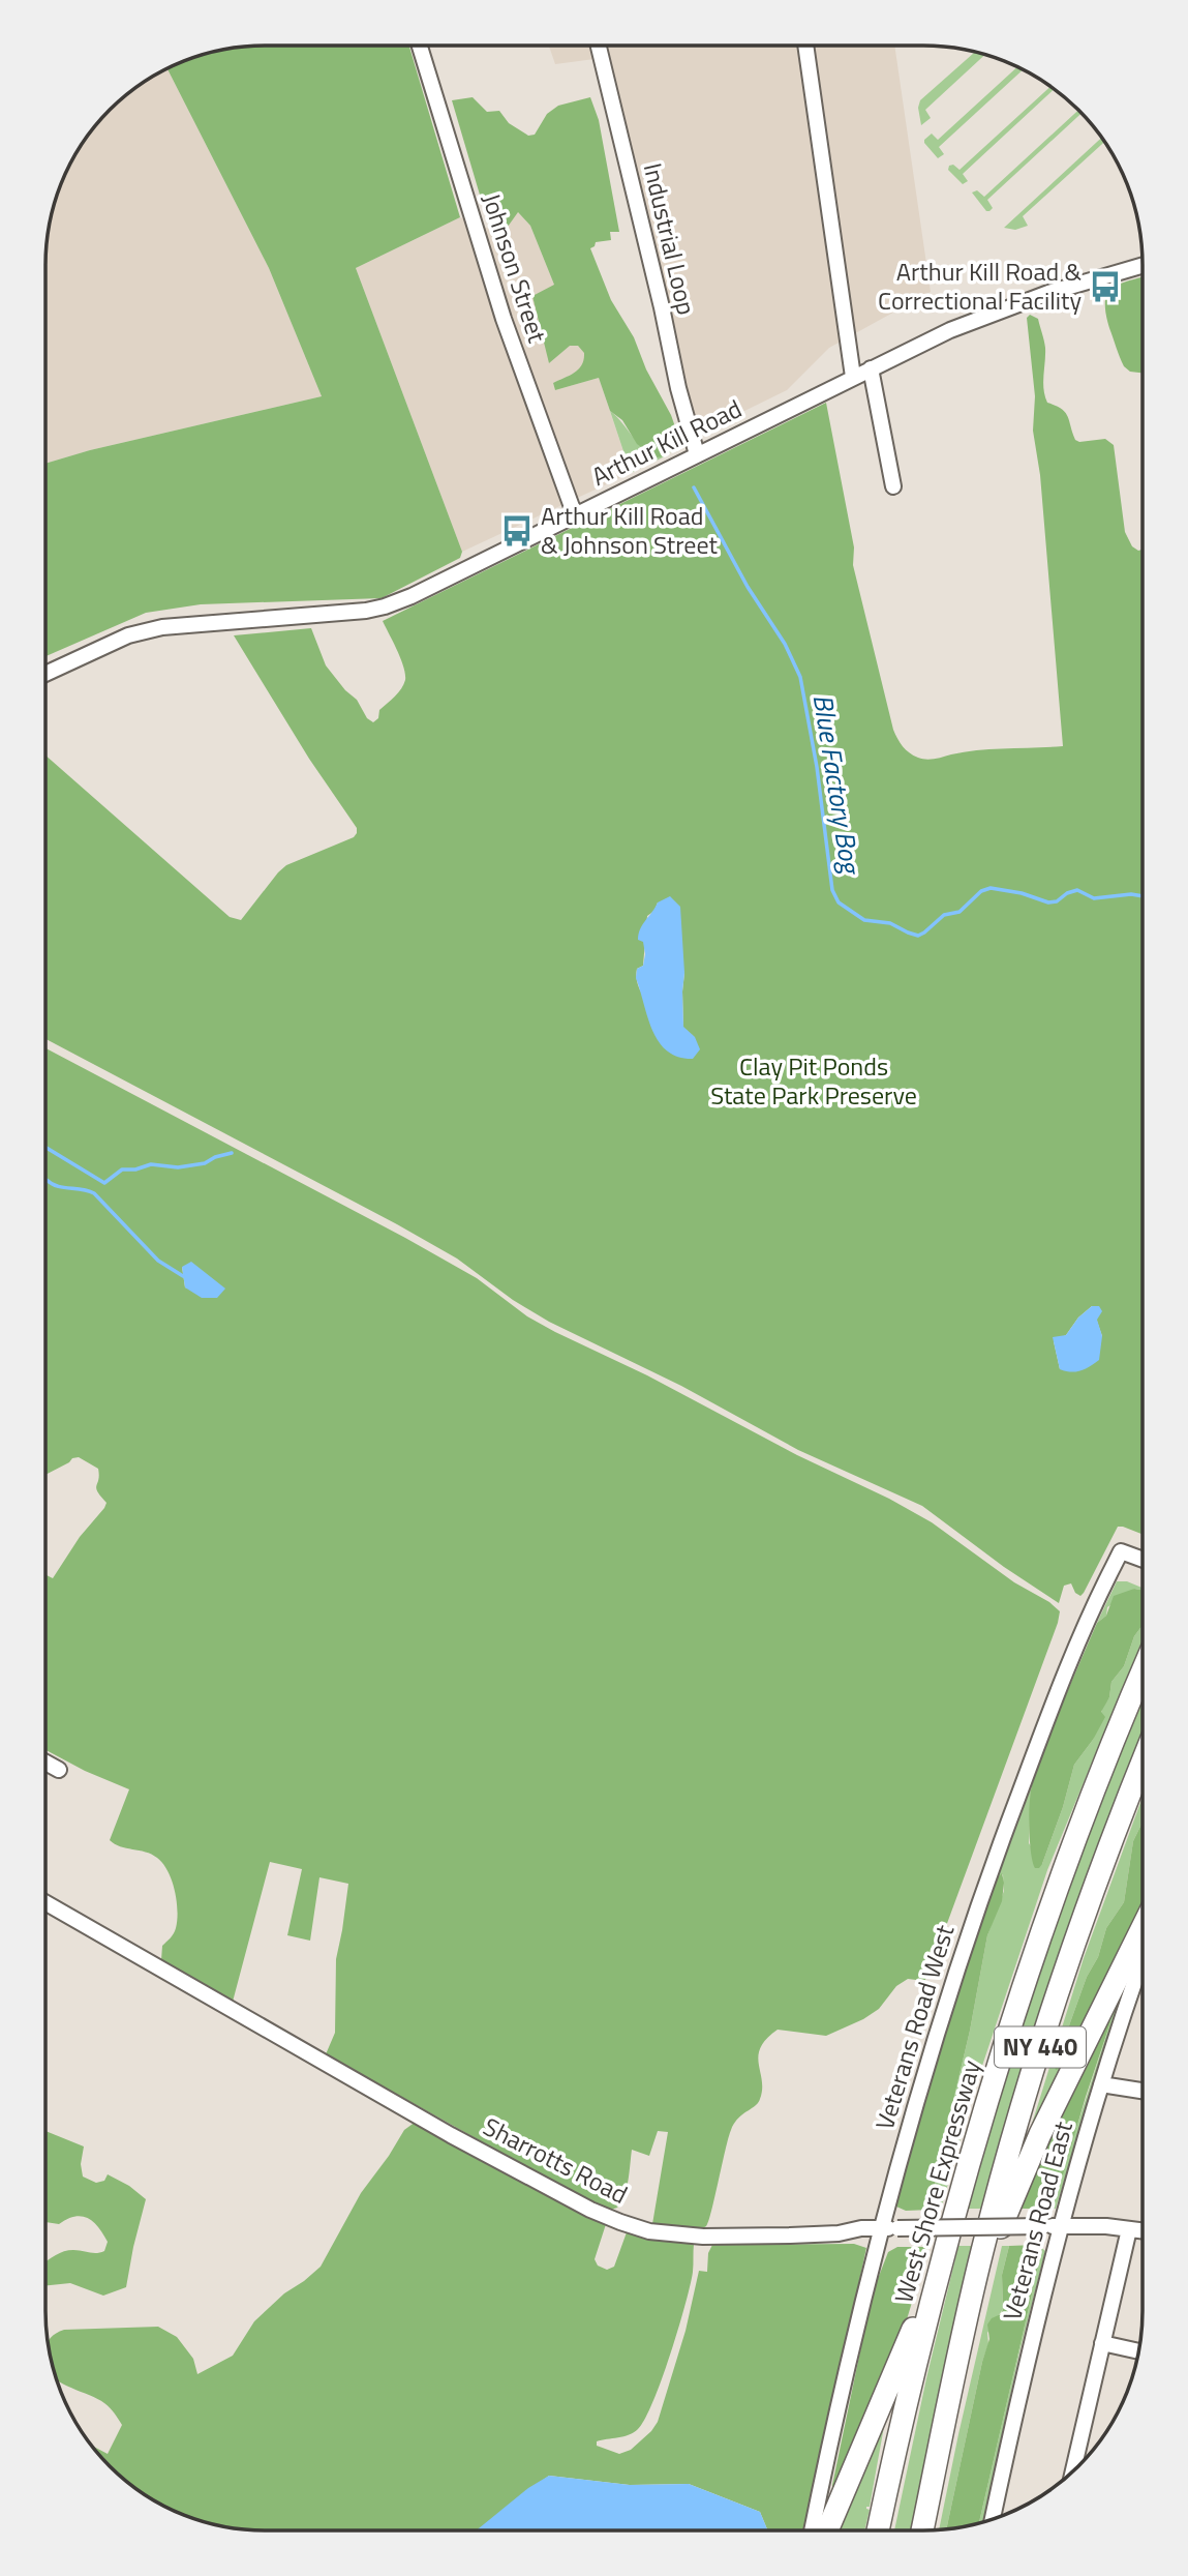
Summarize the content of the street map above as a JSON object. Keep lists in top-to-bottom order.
{
  "streets": {
    "highway": ["NY 440", "West Shore Expressway"],
    "street": [
      "Industrial Loop",
      "Johnson Street",
      "Arthur Kill Road",
      "Veterans Road West",
      "Sharrotts Road",
      "Veterans Road East"
    ]
  },
  "crossings": [
    ["Industrial Loop", "Arthur Kill Road"],
    ["Johnson Street", "Arthur Kill Road"],
    ["Veterans Road West", "Sharrotts Road"],
    ["Sharrotts Road", "Veterans Road East"]
  ],
  "water": ["Blue Factory Bog"],
  "parks": ["Clay Pit Ponds State Park Preserve"],
  "places": {
    "bus stop": ["Arthur Kill Road & Correctional Facility", "Arthur Kill Road & Johnson Street"]
  }
}
